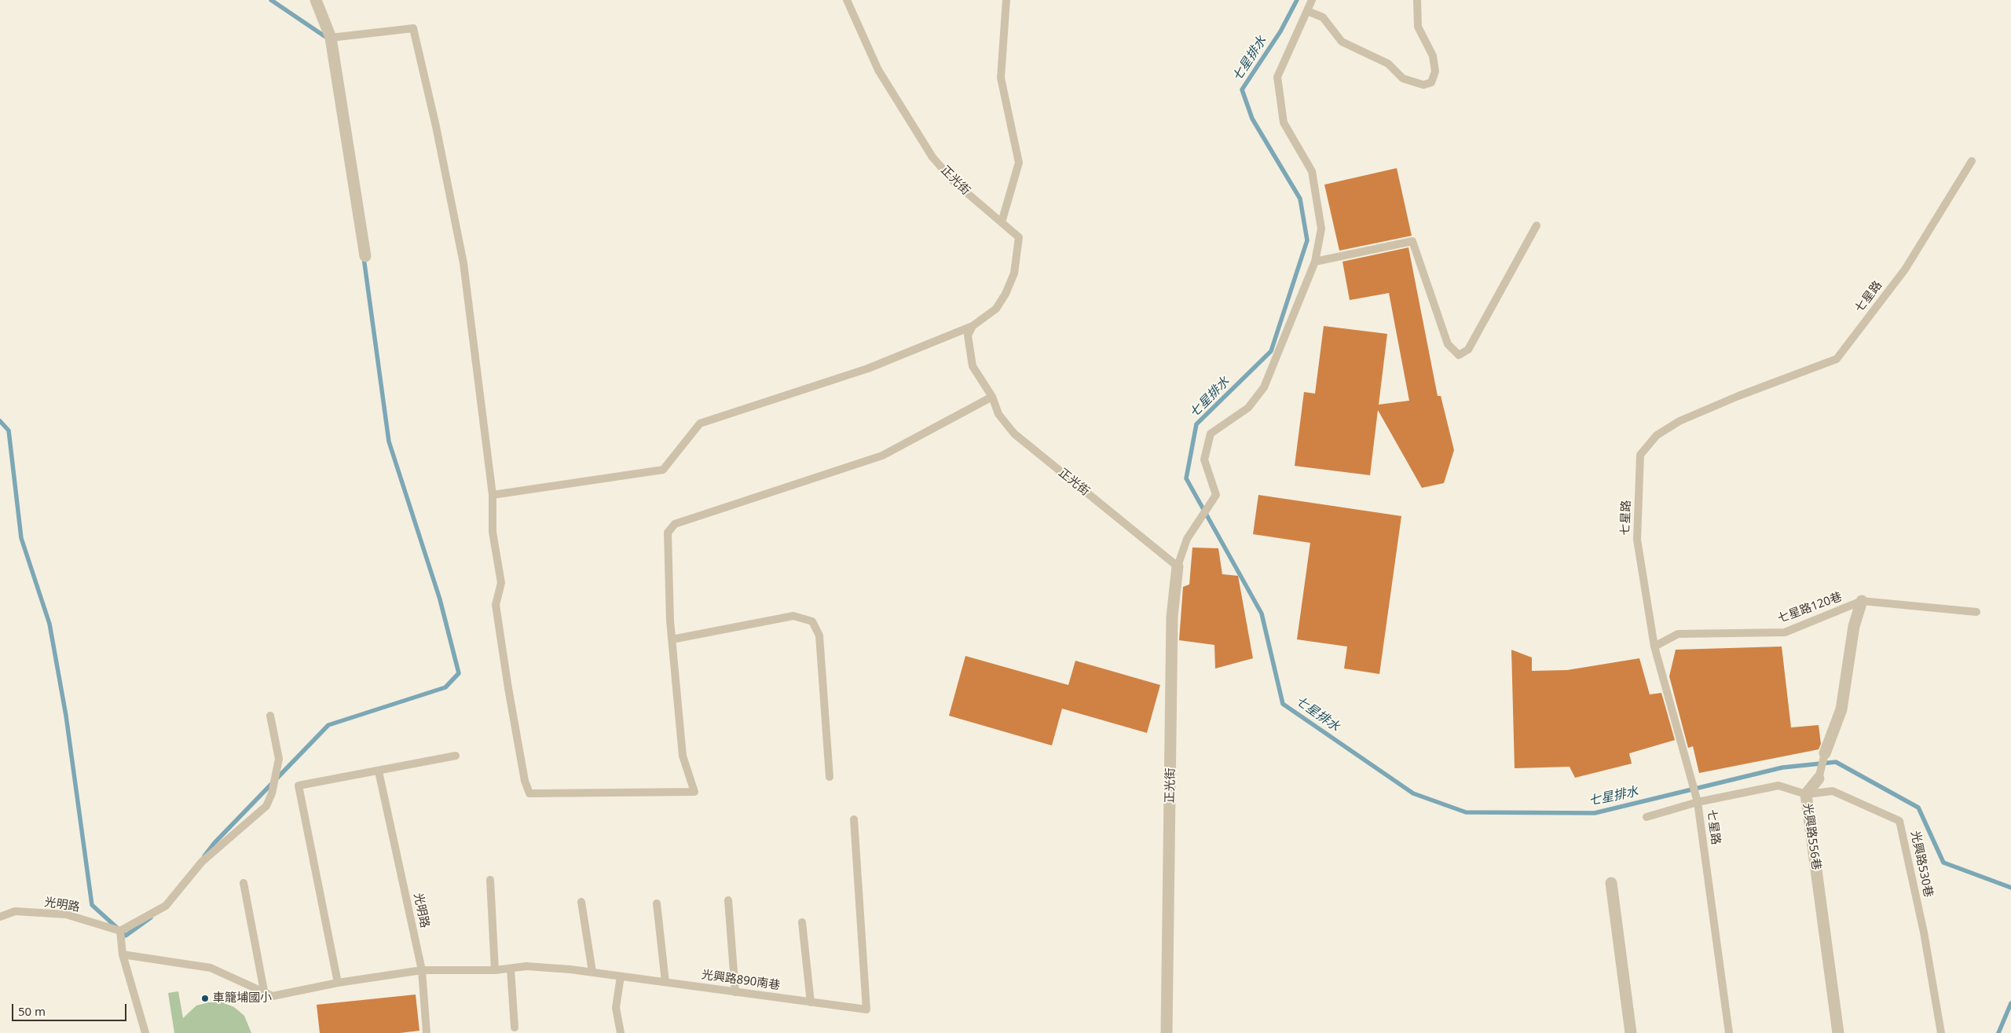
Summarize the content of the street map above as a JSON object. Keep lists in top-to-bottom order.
{
  "streets": {
    "street": ["正光街", "光興路556巷"],
    "lane": [
      "七星路",
      "七星路120巷",
      "光興路530巷",
      "光明路",
      "光興路890南巷"
    ]
  },
  "crossings": [
    ["七星路", "七星路120巷"],
    ["七星路", "光興路530巷"],
    ["七星路120巷", "光興路556巷"],
    ["光興路556巷", "光興路530巷"],
    ["光明路", "光興路890南巷"]
  ],
  "water": ["七星排水"],
  "places": ["車籠埔國小"],
  "scale_bar": "50 m"
}
